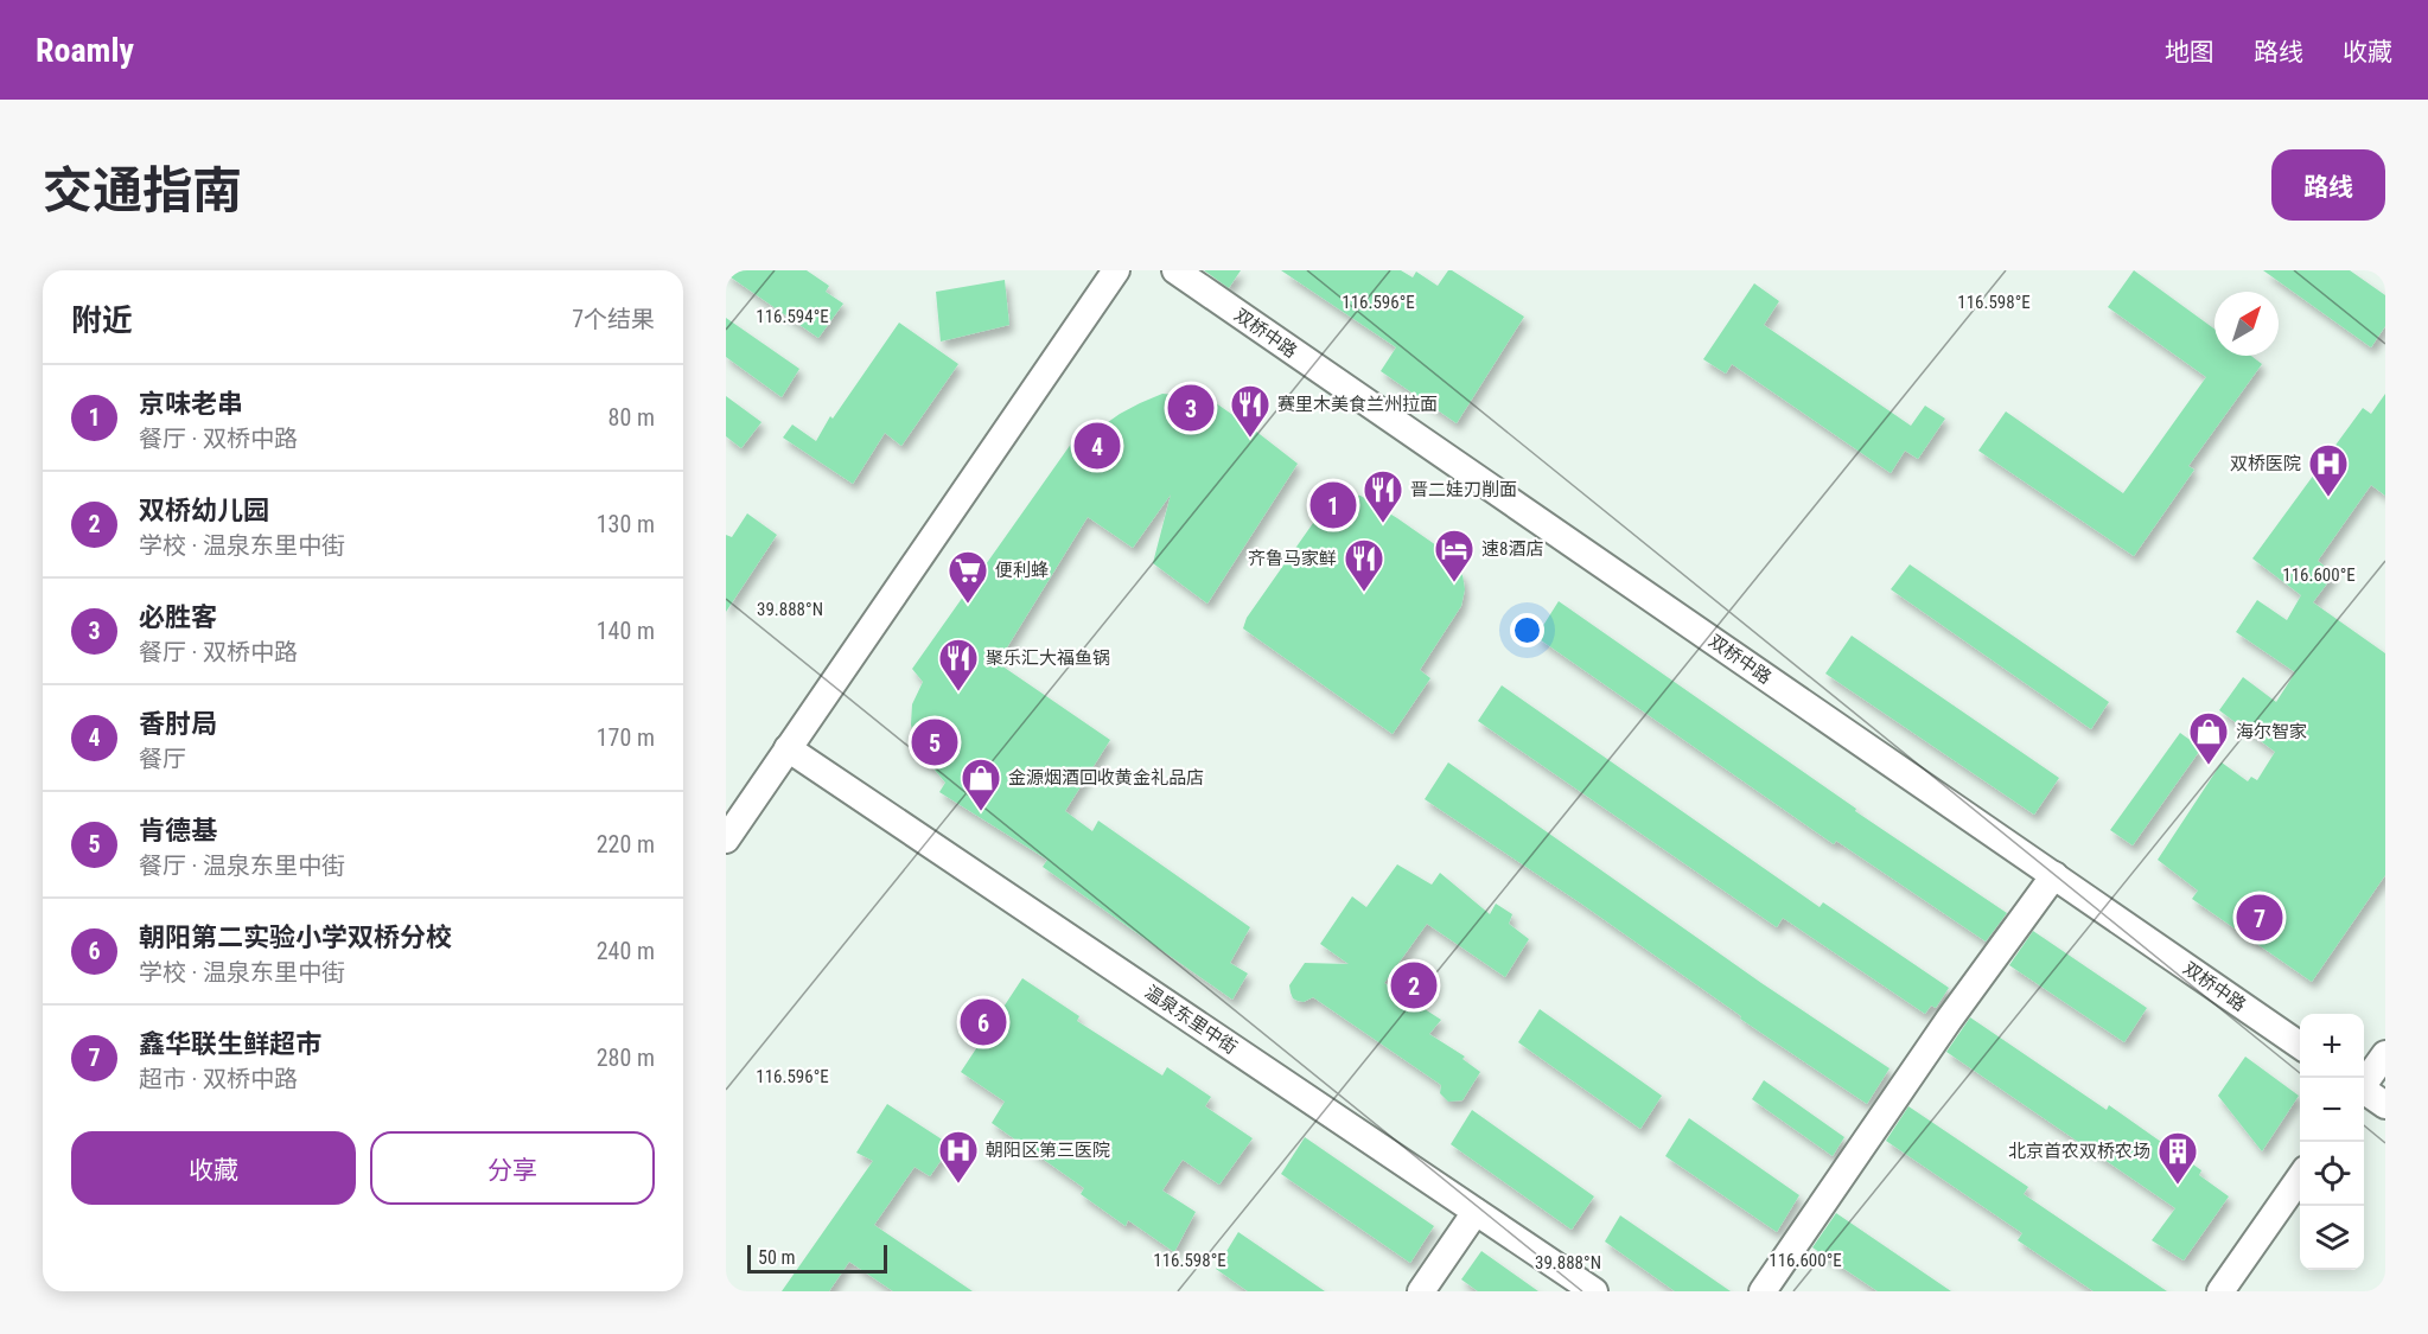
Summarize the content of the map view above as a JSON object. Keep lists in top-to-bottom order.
{
  "streets": {
    "street": ["双桥中路", "温泉东里中街"]
  },
  "places": {
    "restaurant": [
      "赛里木美食兰州拉面",
      "晋二娃刀削面",
      "齐鲁马家鲜",
      "聚乐汇大福鱼锅"
    ],
    "hospital": ["双桥医院", "朝阳区第三医院"],
    "hotel": ["速8酒店"],
    "supermarket": ["便利蜂"],
    "shop": ["海尔智家", "金源烟酒回收黄金礼品店"],
    "building": ["北京首农双桥农场"]
  },
  "scale_bar": "50 m",
  "north": "top right",
  "page": {
    "header": "Roamly",
    "nav": ["地图", "路线", "收藏"],
    "title": "交通指南",
    "buttons": [
      "路线",
      ["收藏", "分享"]
    ],
    "heading": ["附近", "7个结果"],
    "list": [
      {
        "mark": "1",
        "name": "京味老串",
        "note": "餐厅 · 双桥中路",
        "value": "80 m"
      },
      {
        "mark": "2",
        "name": "双桥幼儿园",
        "note": "学校 · 温泉东里中街",
        "value": "130 m"
      },
      {
        "mark": "3",
        "name": "必胜客",
        "note": "餐厅 · 双桥中路",
        "value": "140 m"
      },
      {
        "mark": "4",
        "name": "香肘局",
        "note": "餐厅",
        "value": "170 m"
      },
      {
        "mark": "5",
        "name": "肯德基",
        "note": "餐厅 · 温泉东里中街",
        "value": "220 m"
      },
      {
        "mark": "6",
        "name": "朝阳第二实验小学双桥分校",
        "note": "学校 · 温泉东里中街",
        "value": "240 m"
      },
      {
        "mark": "7",
        "name": "鑫华联生鲜超市",
        "note": "超市 · 双桥中路",
        "value": "280 m"
      }
    ],
    "pins": [
      "3",
      "4",
      "1",
      "5",
      "7",
      "2",
      "6"
    ],
    "map_buttons": ["+", "−"],
    "scale": "50 m"
  },
  "coordinates": [
    "116.596°E",
    "116.598°E",
    "116.594°E",
    "116.600°E",
    "39.888°N"
  ]
}
